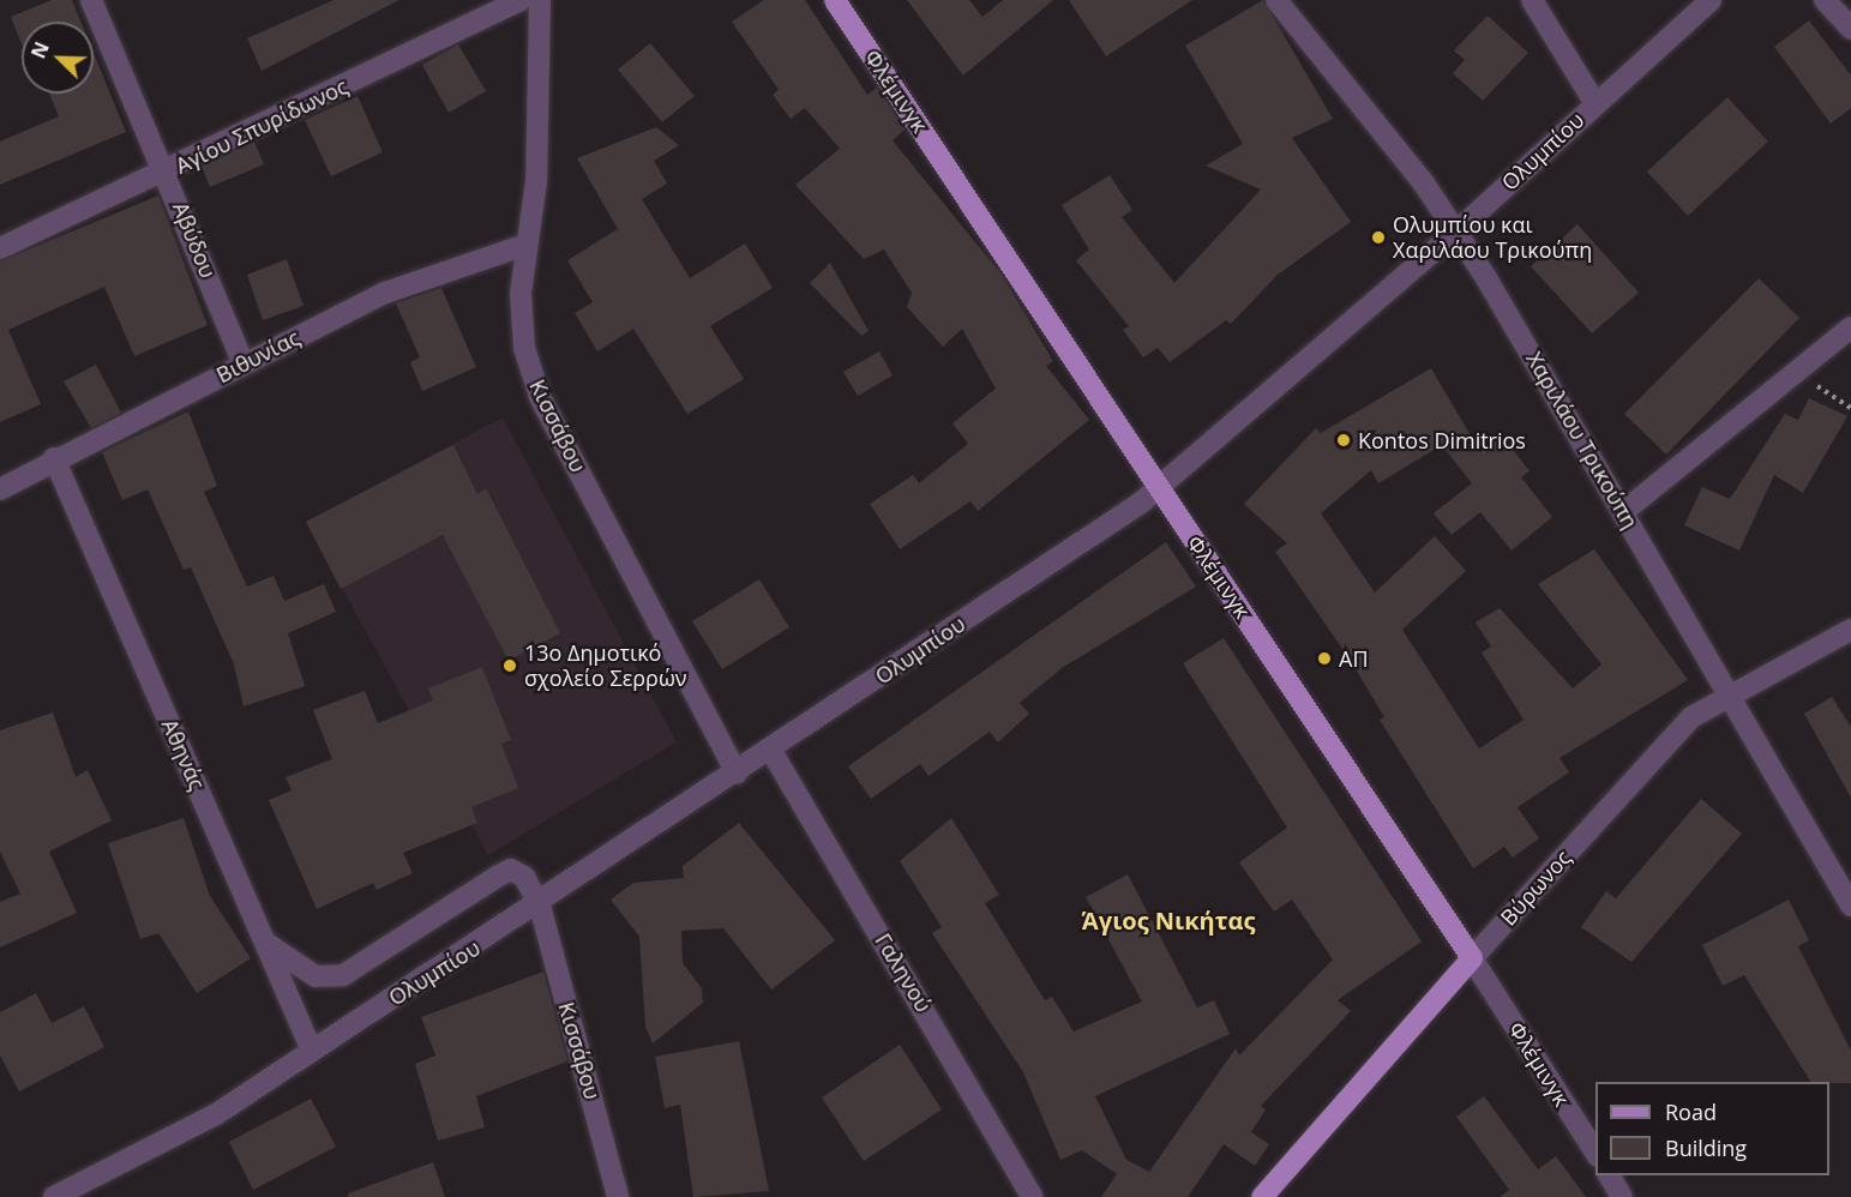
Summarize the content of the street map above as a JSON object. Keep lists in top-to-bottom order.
{
  "streets": {
    "main road": ["Φλέμινγκ", "Βύρωνος"],
    "street": [
      "Αγίου Σπυρίδωνος",
      "Ολυμπίου",
      "Αβύδου",
      "Βιθυνίας",
      "Κισσάβου",
      "Χαριλάου Τρικούπη",
      "Αθηνάς",
      "Γαληνού"
    ]
  },
  "crossings": [
    ["Φλέμινγκ", "Ολυμπίου"],
    ["Φλέμινγκ", "Βύρωνος"],
    ["Αγίου Σπυρίδωνος", "Αβύδου"],
    ["Ολυμπίου", "Κισσάβου"],
    ["Ολυμπίου", "Χαριλάου Τρικούπη"],
    ["Ολυμπίου", "Αθηνάς"],
    ["Ολυμπίου", "Γαληνού"],
    ["Αβύδου", "Βιθυνίας"],
    ["Βιθυνίας", "Κισσάβου"],
    ["Βιθυνίας", "Αθηνάς"],
    ["Κισσάβου", "Αθηνάς"],
    ["Χαριλάου Τρικούπη", "Βύρωνος"]
  ],
  "districts": ["Άγιος Νικήτας"],
  "places": [
    "Ολυμπίου και Χαριλάου Τρικούπη",
    "Kontos Dimitrios",
    "ΑΠ",
    "13ο Δημοτικό σχολείο Σερρών"
  ],
  "legend": ["Road", "Building"],
  "north": "top left"
}
